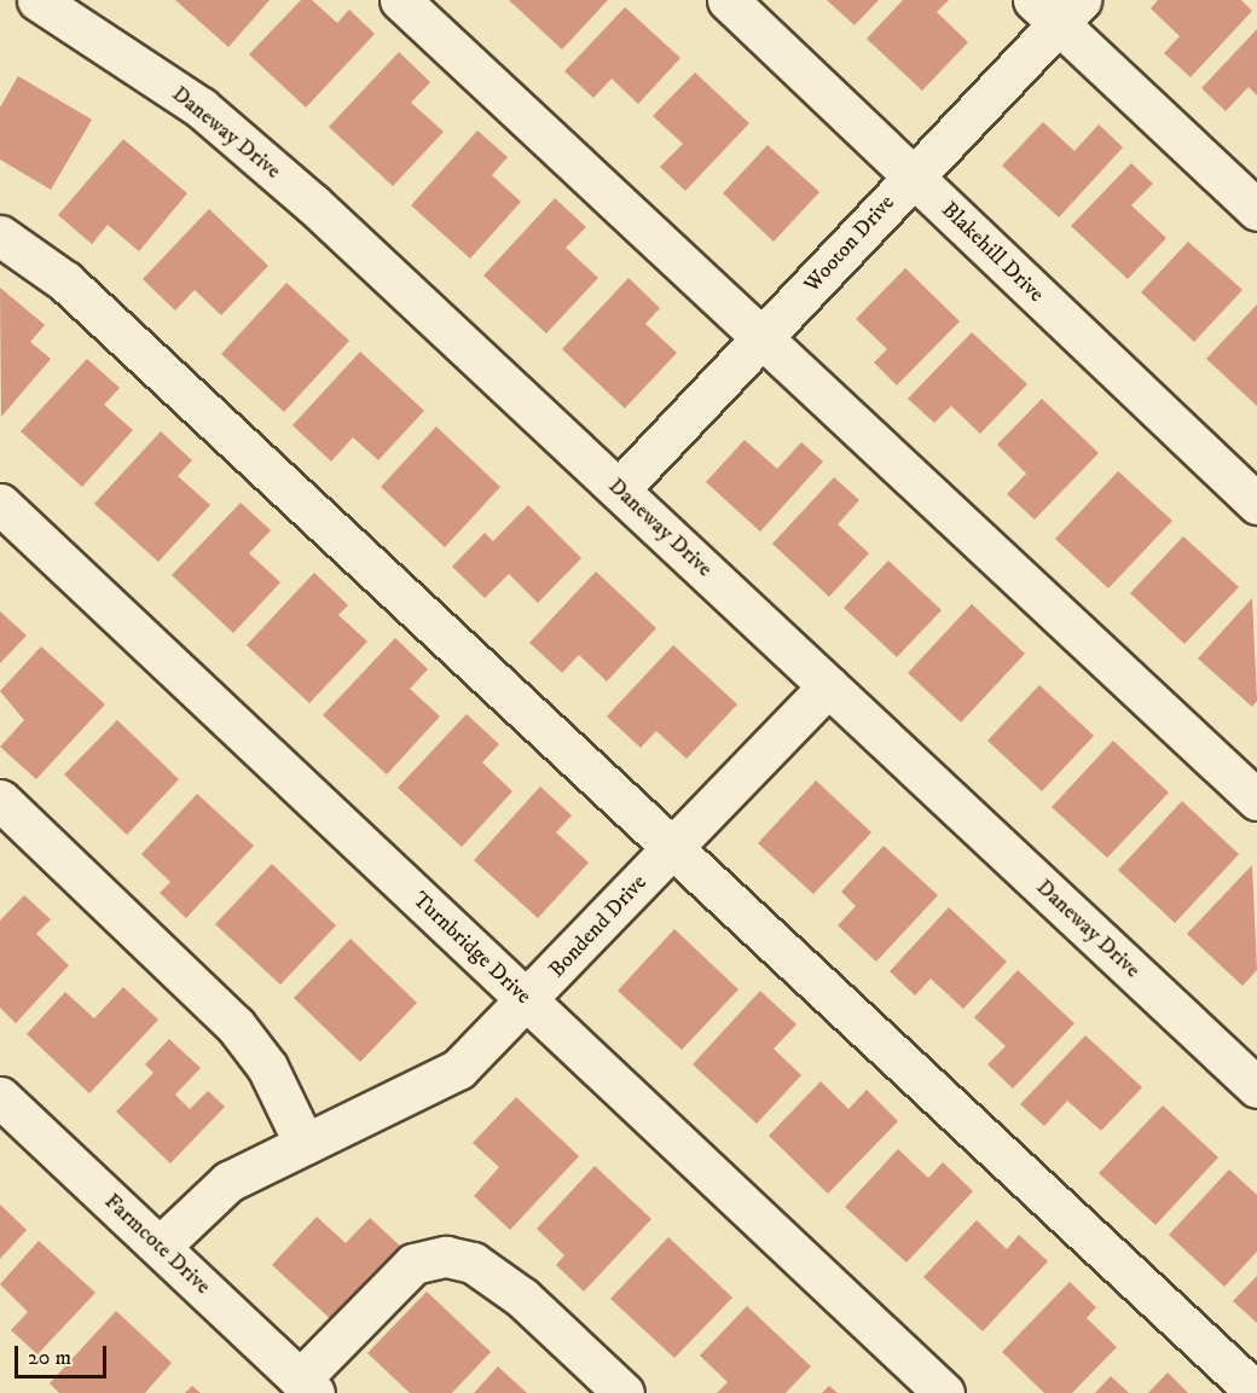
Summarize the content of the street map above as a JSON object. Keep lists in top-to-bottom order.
{
  "streets": {
    "street": [
      "Daneway Drive",
      "Wooton Drive",
      "Blakehill Drive",
      "Bondend Drive",
      "Turnbridge Drive",
      "Farmcote Drive"
    ]
  },
  "crossings": [
    ["Daneway Drive", "Wooton Drive"],
    ["Daneway Drive", "Bondend Drive"],
    ["Wooton Drive", "Blakehill Drive"],
    ["Bondend Drive", "Turnbridge Drive"],
    ["Bondend Drive", "Farmcote Drive"]
  ],
  "scale_bar": "20 m"
}
